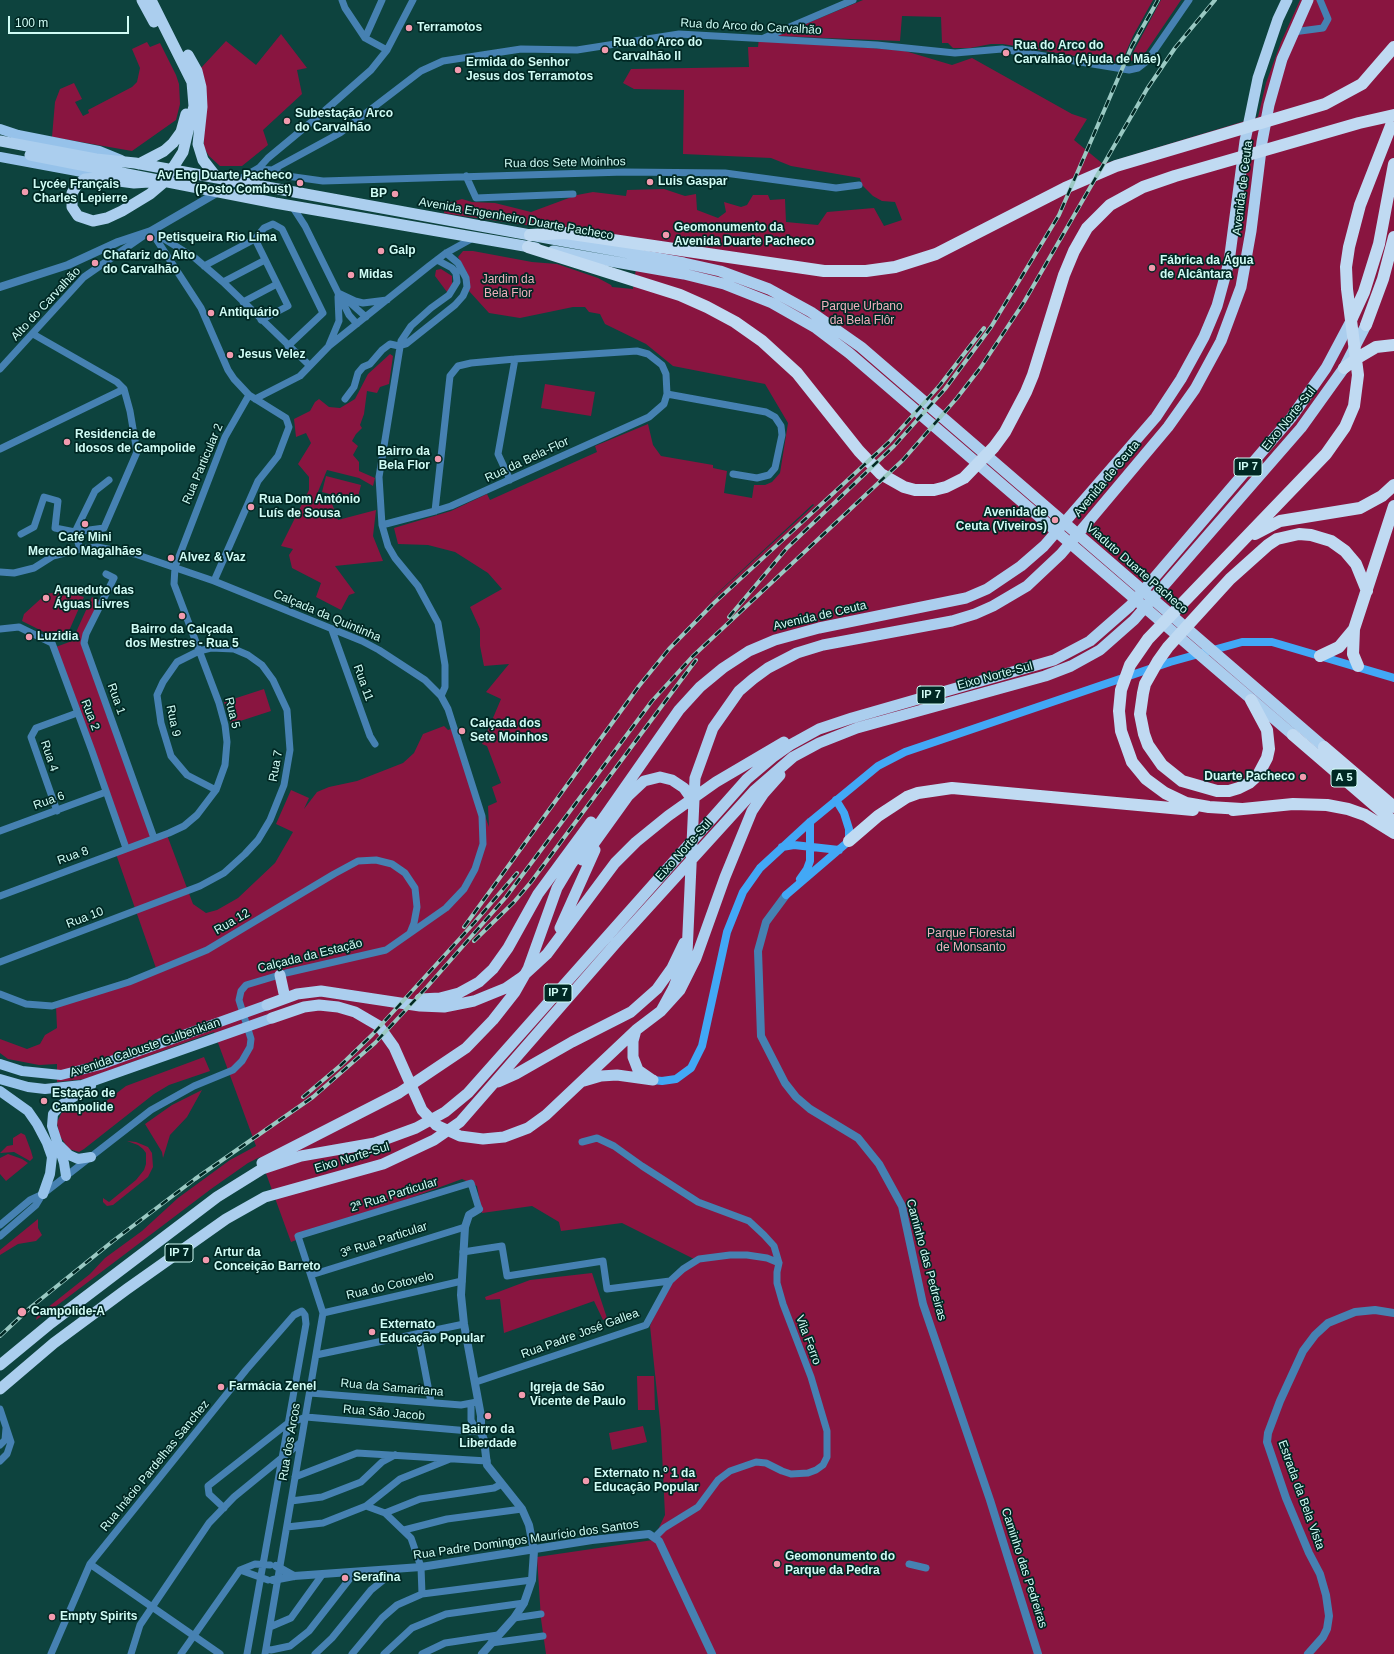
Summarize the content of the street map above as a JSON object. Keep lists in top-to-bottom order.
{
  "streets": {
    "highway": [
      "Avenida de Ceuta",
      "Avenida Engenheiro Duarte Pacheco",
      "Eixo Norte-Sul",
      "IP 7",
      "Viaduto Duarte Pacheco",
      "A 5"
    ],
    "main road": ["Avenida Calouste Gulbenkian"],
    "street": [
      "Rua do Arco do Carvalhão",
      "Rua dos Sete Moinhos",
      "Alto do Carvalhão",
      "Rua da Bela-Flor",
      "Rua Particular 2",
      "Calçada da Quintinha",
      "Rua 11",
      "Rua 1",
      "Rua 5",
      "Rua 2",
      "Rua 9",
      "Rua 4",
      "Rua 7",
      "Rua 6",
      "Rua 8",
      "Rua 10",
      "Rua 12",
      "Calçada da Estação",
      "2ª Rua Particular",
      "3ª Rua Particular",
      "Caminho das Pedreiras",
      "Rua do Cotovelo",
      "Rua Padre José Gallea",
      "Vila Ferro",
      "Rua da Samaritana",
      "Rua São Jacob",
      "Rua dos Arcos",
      "Rua Inácio Pardelhas Sanchez",
      "Estrada da Bela Vista",
      "Rua Padre Domingos Maurício dos Santos"
    ]
  },
  "crossings": [
    ["Rua do Arco do Carvalhão", "Rua dos Sete Moinhos"],
    ["Avenida Engenheiro Duarte Pacheco", "Viaduto Duarte Pacheco"],
    ["Rua Particular 2", "Calçada da Quintinha"],
    ["Rua Particular 2", "Rua 5"],
    ["Viaduto Duarte Pacheco", "A 5"],
    ["Calçada da Quintinha", "Rua 11"],
    ["Calçada da Quintinha", "Rua 5"],
    ["Calçada da Quintinha", "Rua 12"],
    ["Calçada da Quintinha", "Calçada da Estação"],
    ["Rua 1", "Rua 5"],
    ["Rua 1", "Rua 8"],
    ["Rua 5", "Rua 9"],
    ["Rua 5", "Rua 7"],
    ["Rua 5", "Rua 8"],
    ["Rua 2", "Rua 4"],
    ["Rua 2", "Rua 6"],
    ["Rua 2", "Rua 8"],
    ["Rua 9", "Rua 7"],
    ["Rua 4", "Rua 6"],
    ["Rua 7", "Rua 10"],
    ["Rua 12", "Calçada da Estação"],
    ["2ª Rua Particular", "Rua dos Arcos"],
    ["3ª Rua Particular", "Rua dos Arcos"],
    ["Rua do Cotovelo", "Rua dos Arcos"],
    ["Vila Ferro", "Rua Padre Domingos Maurício dos Santos"],
    ["Rua da Samaritana", "Rua dos Arcos"],
    ["Rua São Jacob", "Rua dos Arcos"],
    ["Rua dos Arcos", "Rua Inácio Pardelhas Sanchez"],
    ["Rua dos Arcos", "Rua Padre Domingos Maurício dos Santos"]
  ],
  "parks": ["Jardim da Bela Flor", "Parque Urbano da Bela Flôr", "Parque Florestal de Monsanto"],
  "places": [
    "Terramotos",
    "Rua do Arco do Carvalhão II",
    "Rua do Arco do Carvalhão (Ajuda de Mãe)",
    "Ermida do Senhor Jesus dos Terramotos",
    "Subestação Arco do Carvalhão",
    "Luis Gaspar",
    "Av Eng Duarte Pacheco (Posto Combust)",
    "Lycée Français Charles Lepierre",
    "BP",
    "Geomonumento da Avenida Duarte Pacheco",
    "Petisqueira Rio Lima",
    "Galp",
    "Chafariz do Alto do Carvalhão",
    "Fábrica da Água de Alcântara",
    "Midas",
    "Antiquário",
    "Jesus Velez",
    "Residencia de Idosos de Campolide",
    "Bairro da Bela Flor",
    "Rua Dom António Luís de Sousa",
    "Avenida de Ceuta (Viveiros)",
    "Café Mini Mercado Magalhães",
    "Alvez & Vaz",
    "Aqueduto das Águas Livres",
    "Bairro da Calçada dos Mestres - Rua 5",
    "Luzidia",
    "Calçada dos Sete Moinhos",
    "Duarte Pacheco",
    "Estação de Campolide",
    "Artur da Conceição Barreto",
    "Campolide-A",
    "Externato Educação Popular",
    "Farmácia Zenel",
    "Igreja de São Vicente de Paulo",
    "Bairro da Liberdade",
    "Externato n.º 1 da Educação Popular",
    "Geomonumento do Parque da Pedra",
    "Serafina",
    "Empty Spirits"
  ],
  "scale_bar": "100 m"
}
